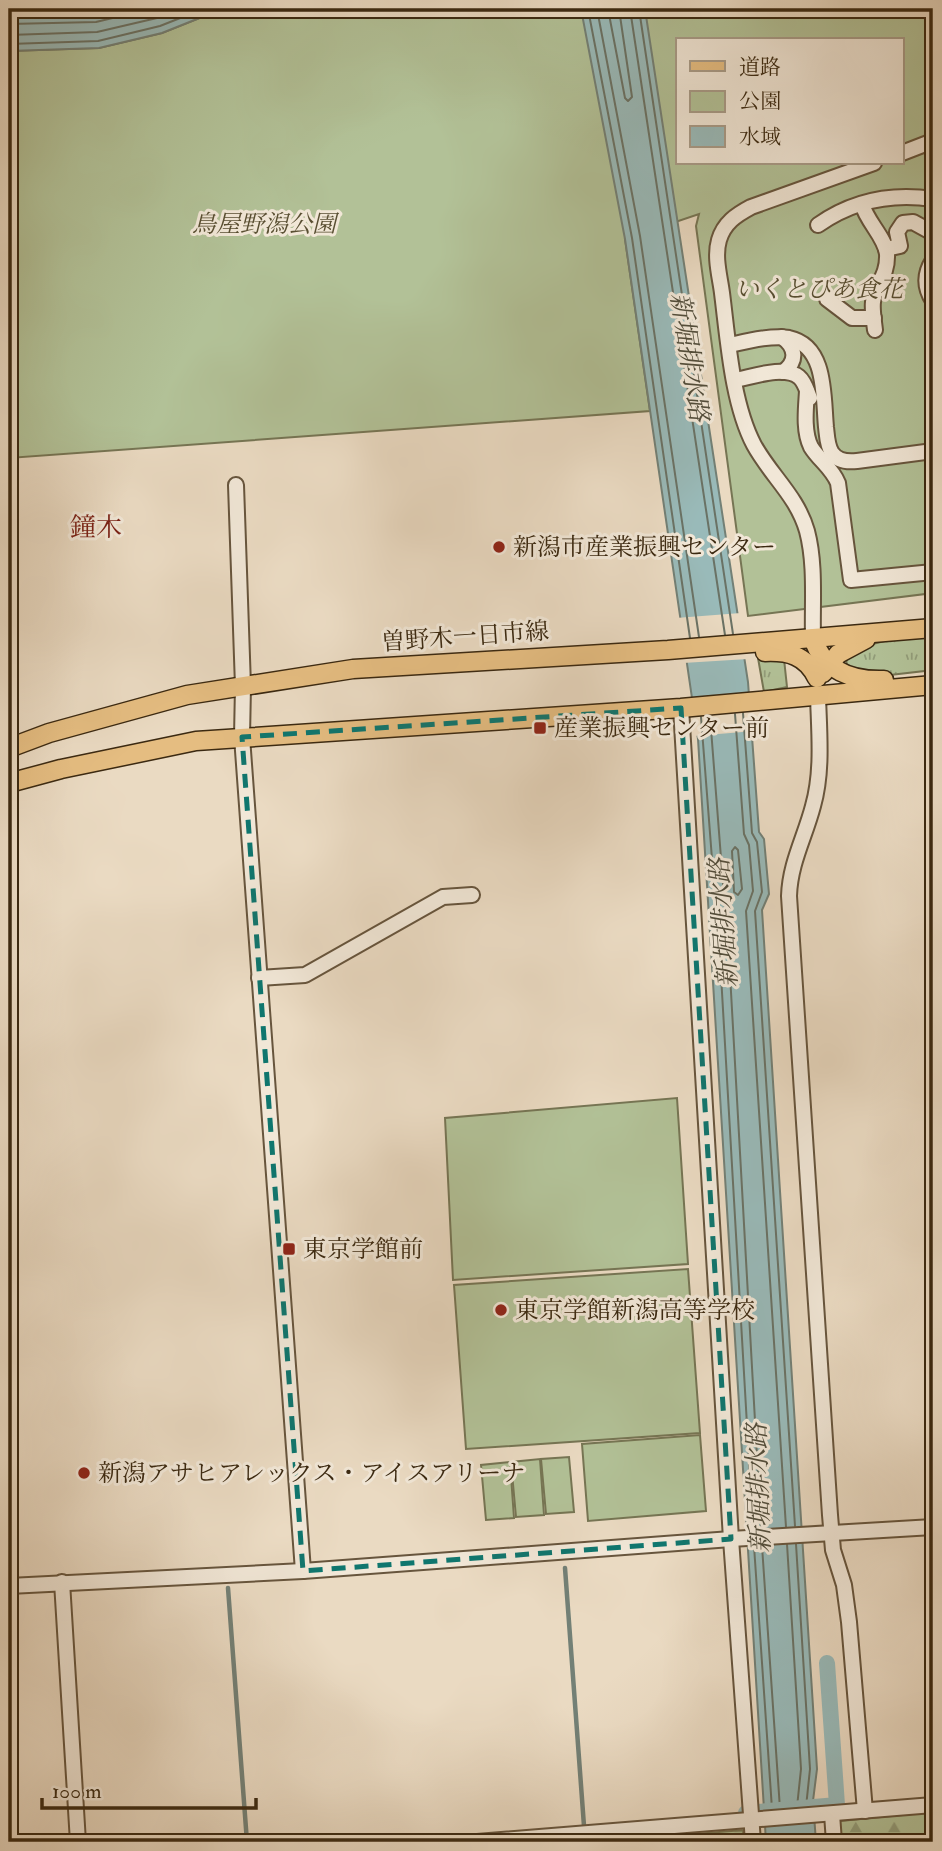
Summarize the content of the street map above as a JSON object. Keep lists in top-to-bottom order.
{
  "streets": {
    "main road": ["曽野木一日市線"]
  },
  "districts": ["鐘木"],
  "water": ["新堀排水路"],
  "parks": ["鳥屋野潟公園", "いくとぴあ食花"],
  "places": {
    "other": ["新潟市産業振興センター", "東京学館新潟高等学校", "新潟アサヒアレックス・アイスアリーナ"],
    "transit": ["産業振興センター前", "東京学館前"]
  },
  "legend": ["道路", "公園", "水域"],
  "scale_bar": "100 m"
}
